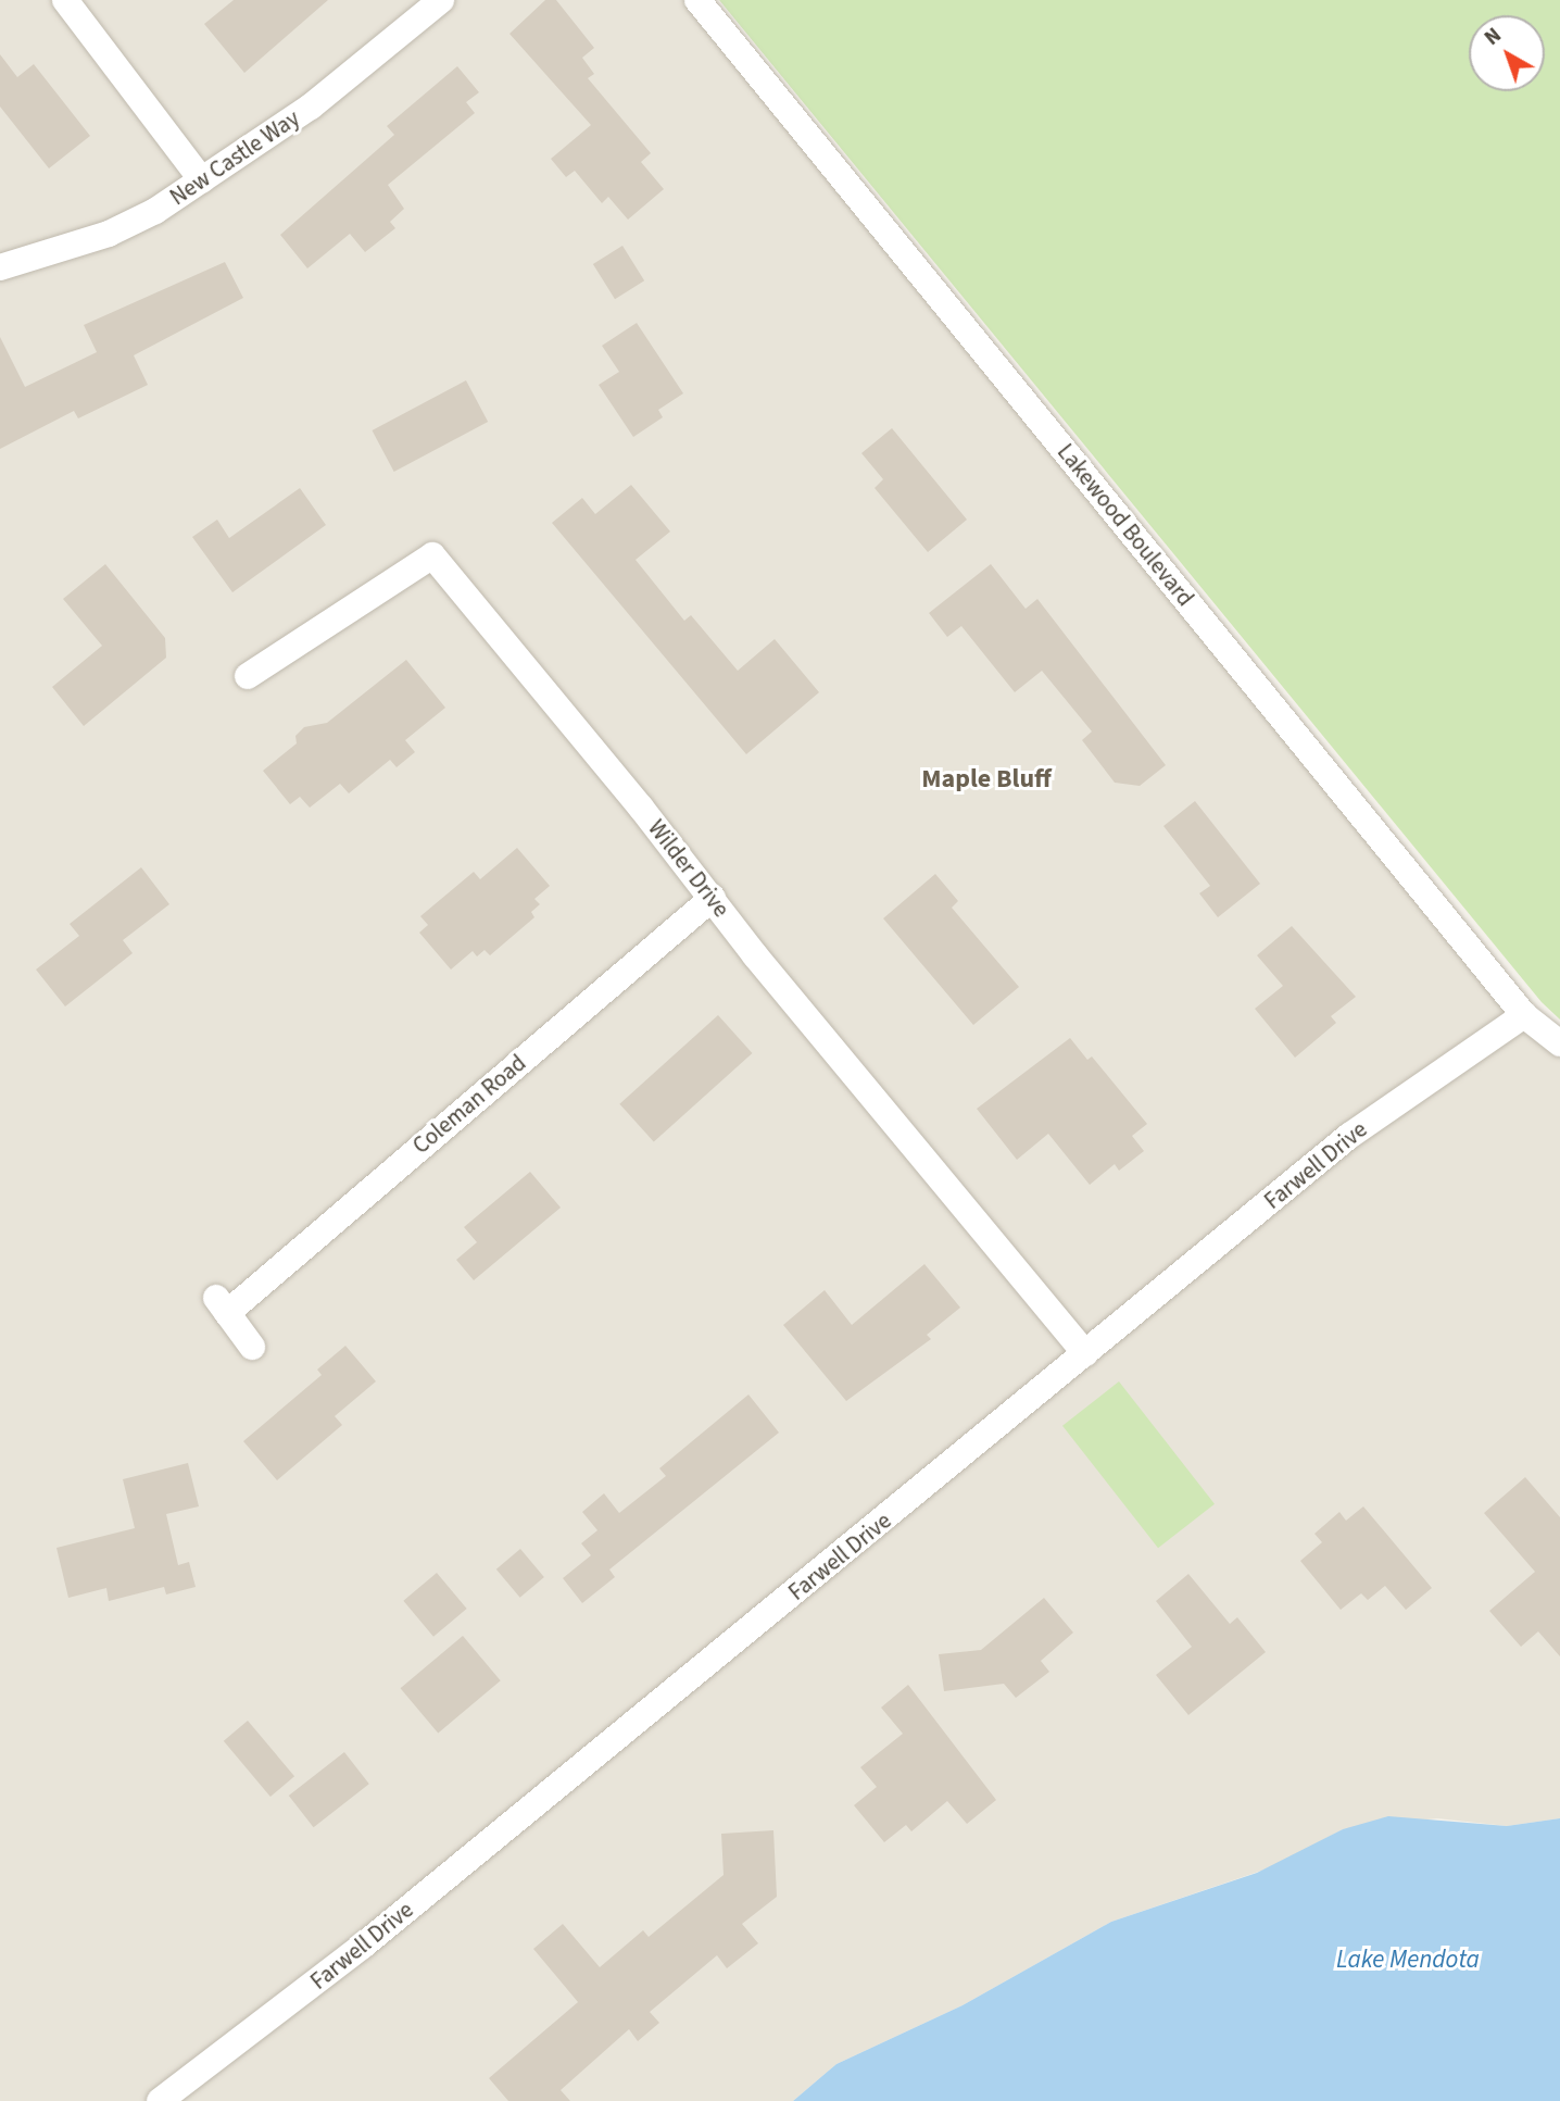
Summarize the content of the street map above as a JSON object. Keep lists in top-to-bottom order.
{
  "streets": {
    "street": [
      "New Castle Way",
      "Lakewood Boulevard",
      "Wilder Drive",
      "Coleman Road",
      "Farwell Drive"
    ]
  },
  "crossings": [
    ["Lakewood Boulevard", "Farwell Drive"],
    ["Wilder Drive", "Coleman Road"],
    ["Wilder Drive", "Farwell Drive"]
  ],
  "districts": ["Maple Bluff"],
  "water": ["Lake Mendota"],
  "north": "top left"
}
